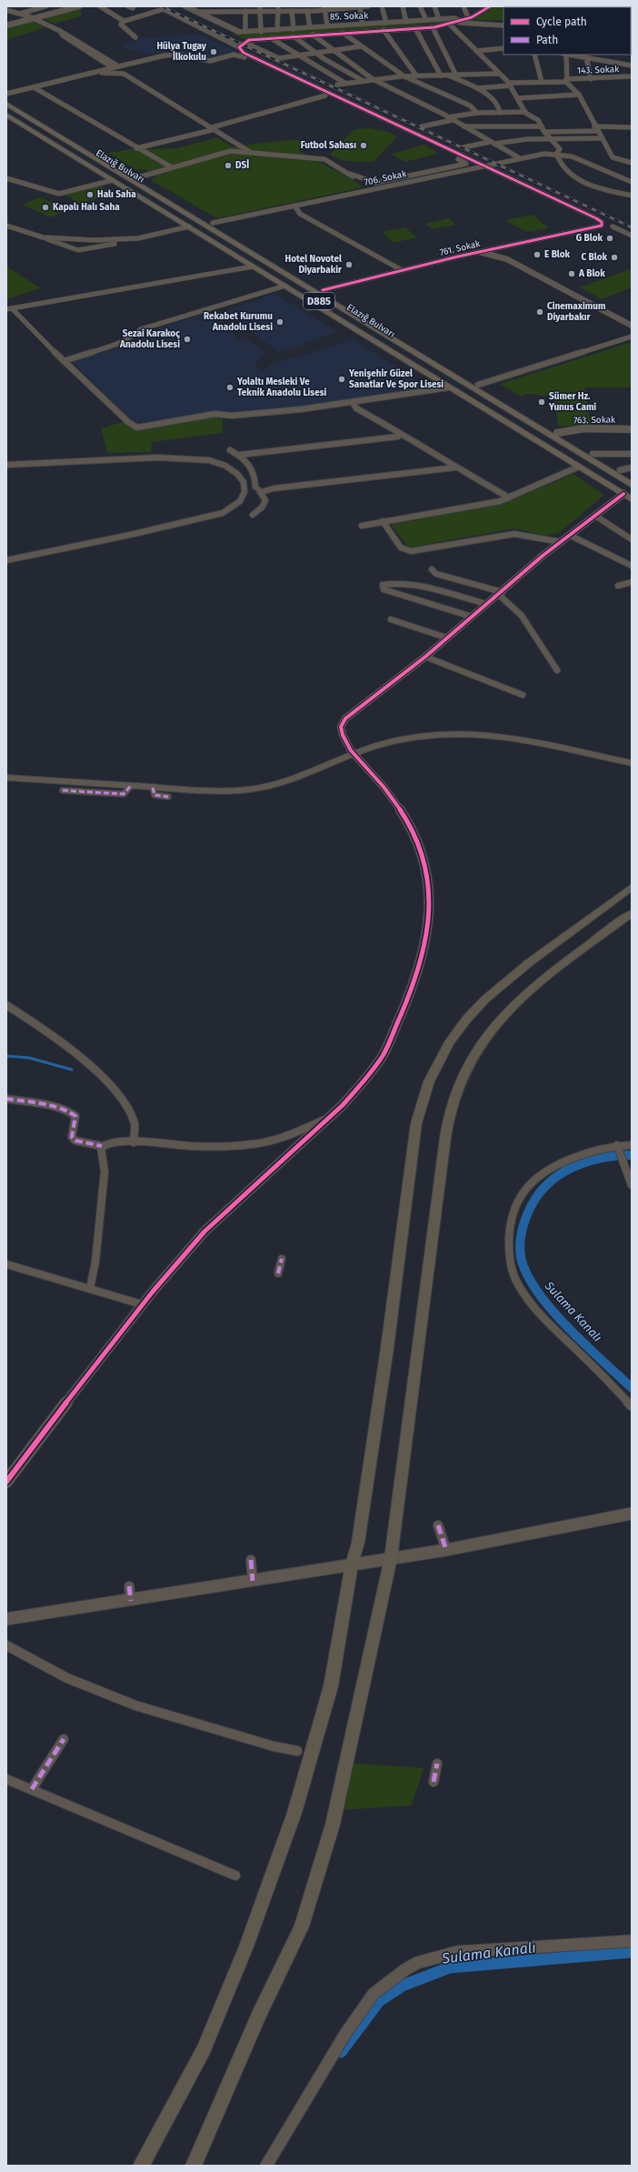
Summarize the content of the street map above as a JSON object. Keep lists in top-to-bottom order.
{
  "streets": {
    "highway": ["Elazığ Bulvarı", "D885"],
    "street": [
      "85. Sokak",
      "143. Sokak",
      "706. Sokak",
      "761. Sokak",
      "763. Sokak"
    ]
  },
  "crossings": [
    ["706. Sokak", "761. Sokak"]
  ],
  "water": ["Sulama Kanalı"],
  "places": [
    "Hülya Tugay İlkokulu",
    "Futbol Sahası",
    "DSİ",
    "Halı Saha",
    "Kapalı Halı Saha",
    "G Blok",
    "E Blok",
    "C Blok",
    "Hotel Novotel Diyarbakir",
    "A Blok",
    "Cinemaximum Diyarbakır",
    "Rekabet Kurumu Anadolu Lisesi",
    "Sezai Karakoç Anadolu Lisesi",
    "Yenişehir Güzel Sanatlar Ve Spor Lisesi",
    "Yolaltı Mesleki Ve Teknik Anadolu Lisesi",
    "Sümer Hz. Yunus Cami"
  ],
  "legend": ["Cycle path", "Path"]
}
